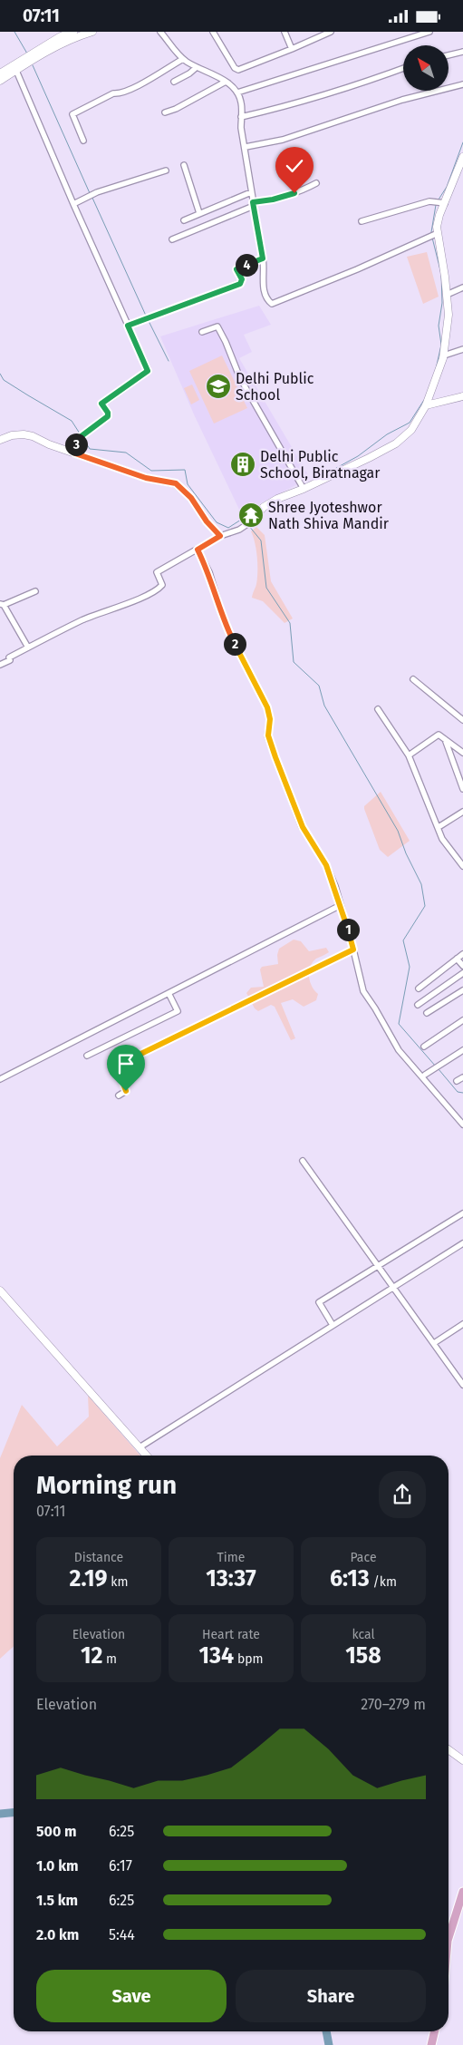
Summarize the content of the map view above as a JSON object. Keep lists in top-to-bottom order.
{
  "places": {
    "school or university": ["Delhi Public School"],
    "building": ["Delhi Public School, Biratnagar"],
    "temple": ["Shree Jyoteshwor Nath Shiva Mandir"]
  },
  "north": "top left",
  "page": {
    "status": "07:11",
    "pins": [
      "4",
      "3",
      "2",
      "1"
    ],
    "heading": ["Morning run", "07:11"],
    "stats": [
      ["Distance", "2.19 km"],
      ["Time", "13:37"],
      ["Pace", "6:13 /km"],
      ["Elevation", "12 m"],
      ["Heart rate", "134 bpm"],
      ["kcal", "158"]
    ],
    "chart": ["Elevation", "270–279 m"],
    "list": [
      {
        "name": "500 m",
        "note": "6:25"
      },
      {
        "name": "1.0 km",
        "note": "6:17"
      },
      {
        "name": "1.5 km",
        "note": "6:25"
      },
      {
        "name": "2.0 km",
        "note": "5:44"
      }
    ],
    "buttons": ["Save", "Share"]
  }
}
